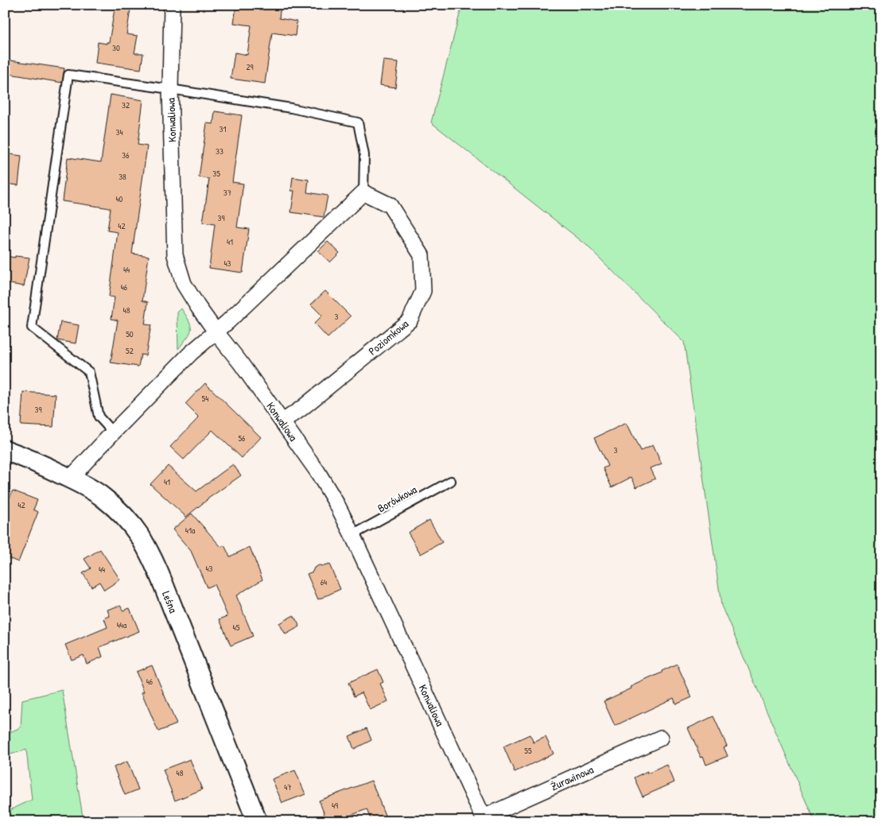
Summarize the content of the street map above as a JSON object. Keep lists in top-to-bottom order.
{
  "streets": {
    "street": [
      "Konwaliowa",
      "Poziomkowa",
      "Leśna",
      "Żurawinowa"
    ],
    "lane": ["Borówkowa"]
  },
  "crossings": [
    ["Konwaliowa", "Poziomkowa"],
    ["Konwaliowa", "Borówkowa"],
    ["Konwaliowa", "Żurawinowa"]
  ],
  "house_numbers": [
    "30",
    "29",
    "32",
    "31",
    "34",
    "33",
    "36",
    "35",
    "38",
    "37",
    "40",
    "39",
    "42",
    "41",
    "43",
    "44",
    "46",
    "48",
    "3",
    "50",
    "52",
    "54",
    "39",
    "56",
    "3",
    "41",
    "42",
    "41a",
    "43",
    "44",
    "64",
    "44a",
    "45",
    "46",
    "55",
    "48",
    "47",
    "49"
  ]
}
